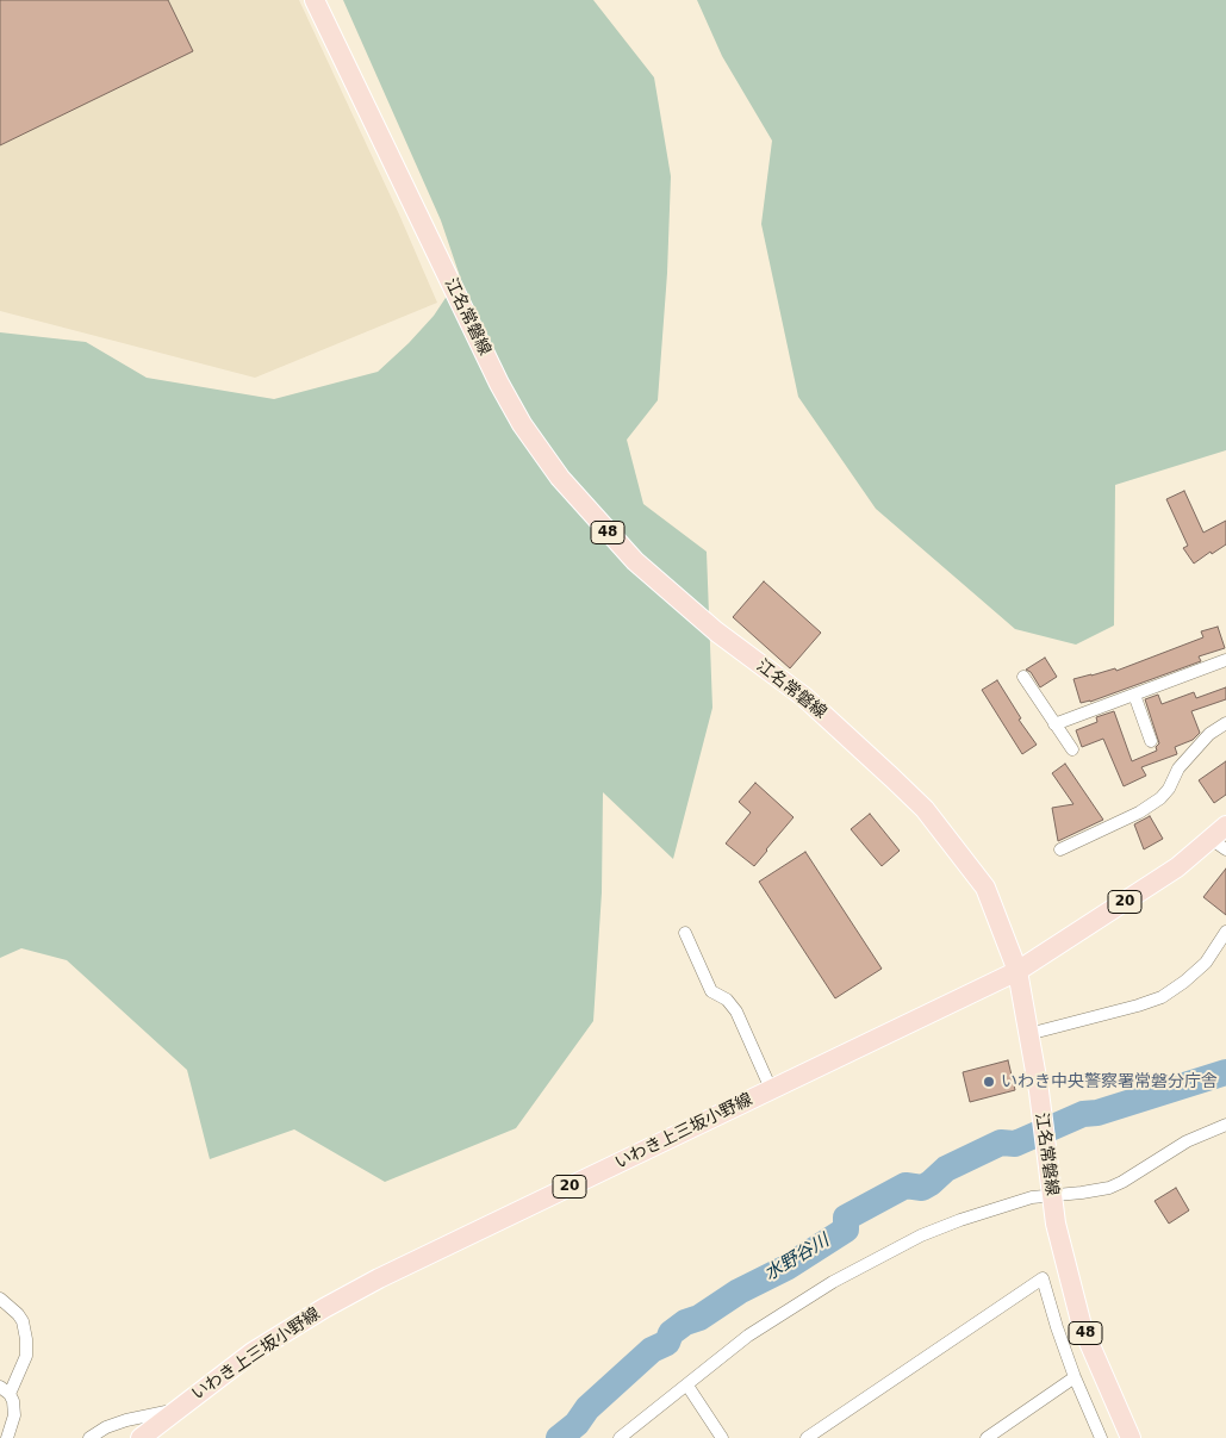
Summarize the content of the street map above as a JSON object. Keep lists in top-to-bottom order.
{
  "streets": {
    "main road": [
      "江名常磐線",
      "48",
      "20",
      "いわき上三坂小野線"
    ]
  },
  "crossings": [
    ["江名常磐線", "いわき上三坂小野線"]
  ],
  "water": ["水野谷川"],
  "places": ["いわき中央警察署常磐分庁舎"]
}
